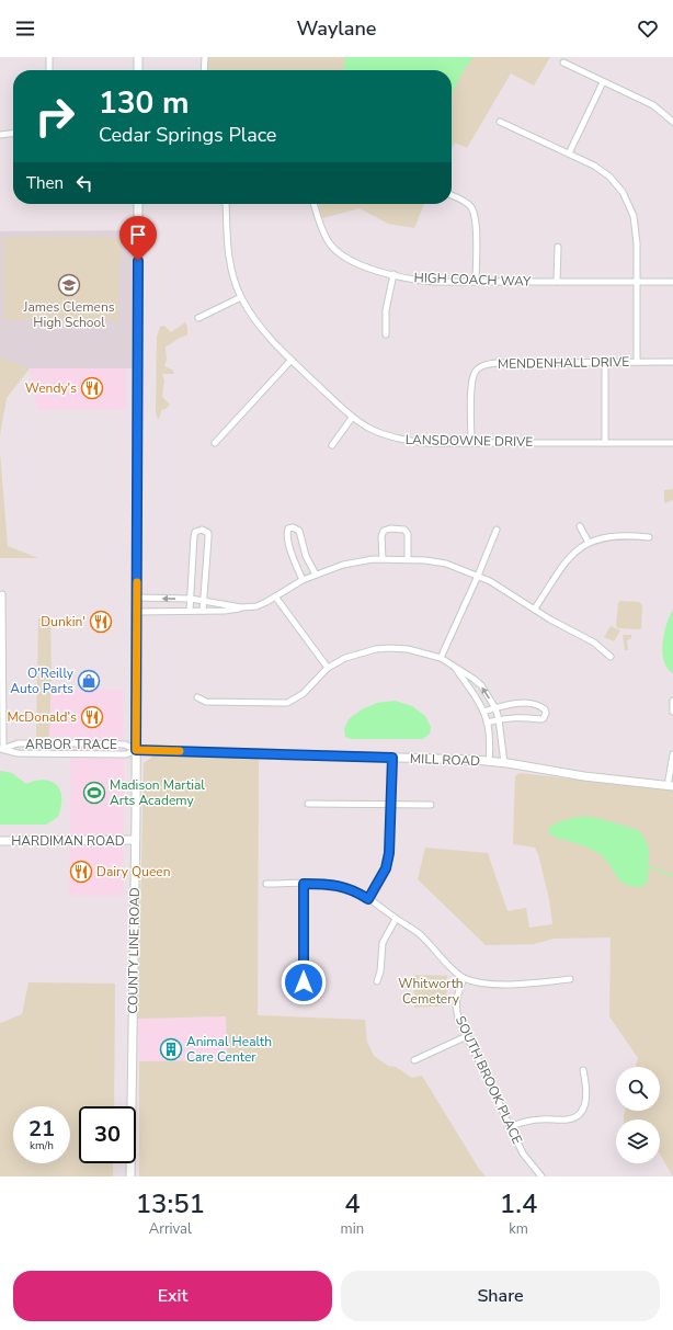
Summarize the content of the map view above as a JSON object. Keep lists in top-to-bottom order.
{
  "streets": {
    "main road": ["MILL ROAD", "HARDIMAN ROAD", "COUNTY LINE ROAD"],
    "street": [
      "HIGH COACH WAY",
      "MENDENHALL DRIVE",
      "LANSDOWNE DRIVE",
      "ARBOR TRACE",
      "SOUTH BROOK PLACE"
    ]
  },
  "crossings": [
    ["MENDENHALL DRIVE", "LANSDOWNE DRIVE"],
    ["ARBOR TRACE", "MILL ROAD"],
    ["ARBOR TRACE", "COUNTY LINE ROAD"],
    ["MILL ROAD", "COUNTY LINE ROAD"],
    ["HARDIMAN ROAD", "COUNTY LINE ROAD"]
  ],
  "parks": ["Whitworth Cemetery"],
  "places": {
    "school or university": ["James Clemens High School"],
    "restaurant": [
      "Wendy's",
      "Dunkin'",
      "McDonald's",
      "Dairy Queen"
    ],
    "shop": ["O'Reilly Auto Parts"],
    "sports": ["Madison Martial Arts Academy"],
    "building": ["Animal Health Care Center"]
  },
  "page": {
    "header": "Waylane",
    "turn": ["130 m", "Cedar Springs Place"],
    "then": "Then",
    "speed": "21 km/h",
    "limit": "30",
    "eta": [
      "13:51",
      "Arrival",
      "4",
      "min",
      "1.4",
      "km"
    ],
    "buttons": ["Exit", "Share"]
  }
}
